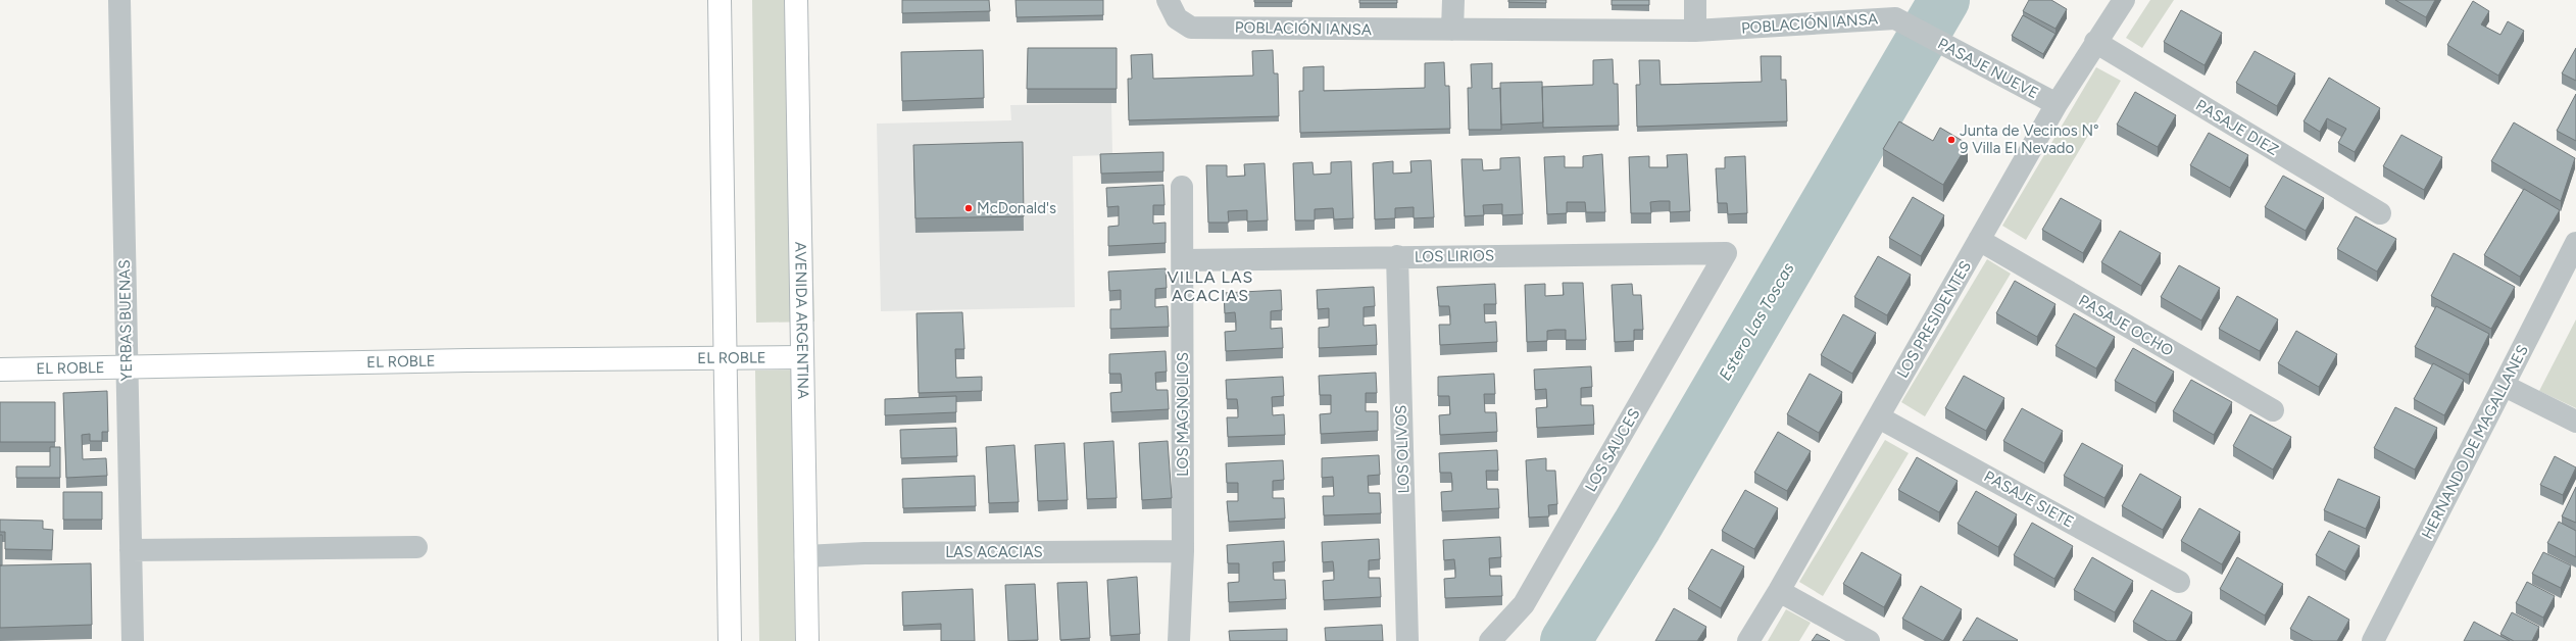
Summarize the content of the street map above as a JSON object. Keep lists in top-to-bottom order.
{
  "streets": {
    "main road": ["AVENIDA ARGENTINA", "EL ROBLE"],
    "street": [
      "POBLACIÓN IANSA",
      "PASAJE NUEVE",
      "PASAJE DIEZ",
      "LOS LIRIOS",
      "LOS PRESIDENTES",
      "YERBAS BUENAS",
      "PASAJE OCHO",
      "LOS MAGNOLIOS",
      "HERNANDO DE MAGALLANES",
      "LOS OLIVOS",
      "LOS SAUCES",
      "PASAJE SIETE",
      "LAS ACACIAS"
    ]
  },
  "crossings": [
    ["POBLACIÓN IANSA", "PASAJE NUEVE"],
    ["PASAJE NUEVE", "LOS PRESIDENTES"],
    ["PASAJE DIEZ", "LOS PRESIDENTES"],
    ["LOS LIRIOS", "LOS MAGNOLIOS"],
    ["LOS LIRIOS", "LOS OLIVOS"],
    ["LOS LIRIOS", "LOS SAUCES"],
    ["LOS PRESIDENTES", "PASAJE OCHO"],
    ["LOS PRESIDENTES", "PASAJE SIETE"],
    ["YERBAS BUENAS", "EL ROBLE"],
    ["AVENIDA ARGENTINA", "EL ROBLE"],
    ["AVENIDA ARGENTINA", "LAS ACACIAS"],
    ["LOS MAGNOLIOS", "LAS ACACIAS"]
  ],
  "districts": ["VILLA LAS ACACIAS"],
  "water": ["Estero Las Toscas"],
  "places": ["Junta de Vecinos N° 9 Villa El Nevado", "McDonald's"]
}
